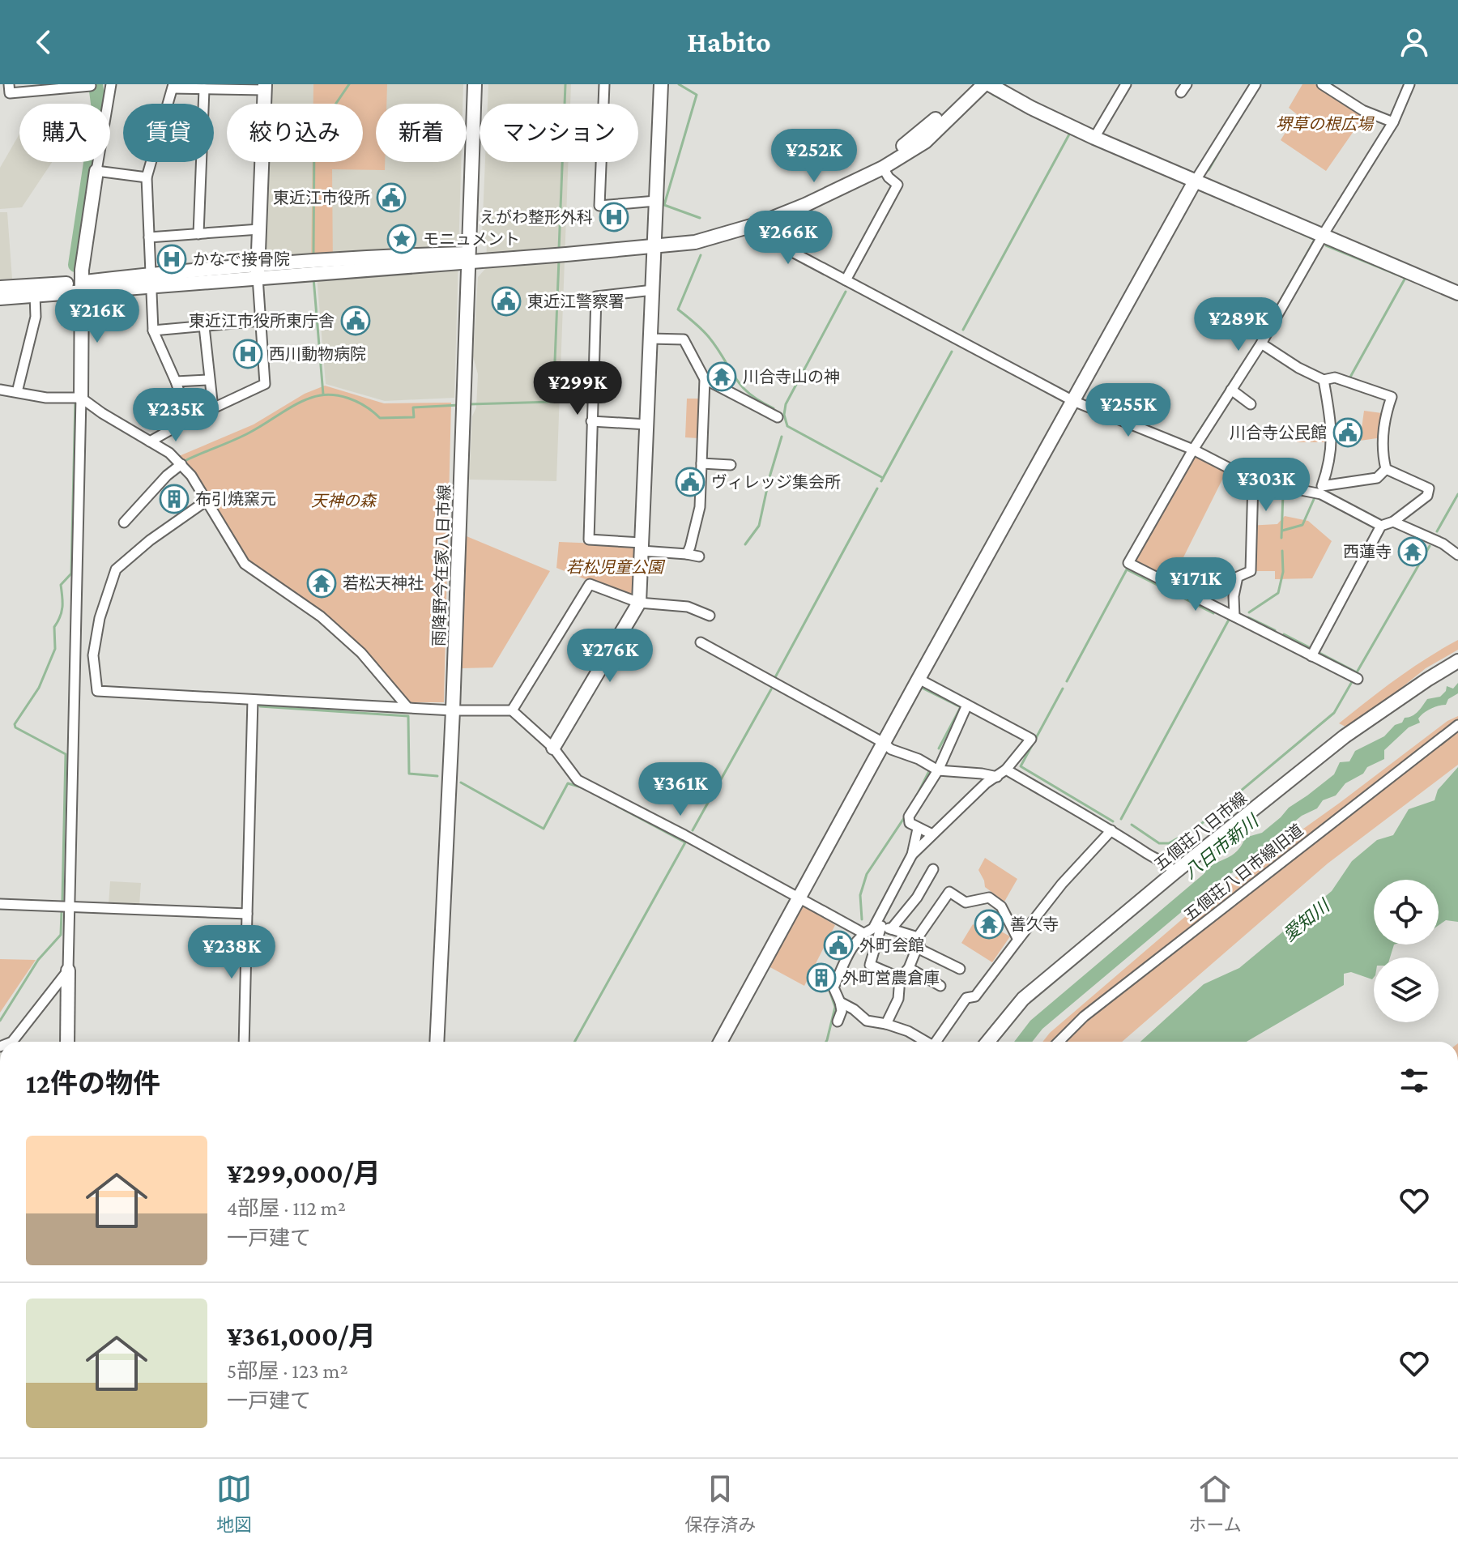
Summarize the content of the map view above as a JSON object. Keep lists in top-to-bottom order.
{
  "streets": {
    "street": ["雨降野今在家八日市線", "五個荘八日市線", "五個荘八日市線旧道"]
  },
  "water": ["八日市新川", "愛知川"],
  "parks": ["堺草の根広場", "天神の森", "若松児童公園"],
  "places": {
    "public building": [
      "東近江市役所",
      "東近江警察署",
      "東近江市役所東庁舎",
      "川合寺公民館",
      "ヴィレッジ集会所",
      "外町会館"
    ],
    "hospital": ["えがわ整形外科", "かなで接骨院", "西川動物病院"],
    "place": ["モニュメント"],
    "temple": [
      "川合寺山の神",
      "西蓮寺",
      "若松天神社",
      "善久寺"
    ],
    "building": ["布引焼窯元", "外町営農倉庫"]
  },
  "page": {
    "header": "Habito",
    "chip": [
      "購入",
      "賃貸",
      "絞り込み",
      "新着",
      "マンション"
    ],
    "price": [
      "¥252K",
      "¥266K",
      "¥216K",
      "¥289K",
      "¥299K",
      "¥255K",
      "¥235K",
      "¥303K",
      "¥171K",
      "¥276K",
      "¥361K",
      "¥238K"
    ],
    "heading": "12件の物件",
    "list": [
      {
        "name": "¥299,000/月",
        "note": "4部屋 · 112 m² · 一戸建て"
      },
      {
        "name": "¥361,000/月",
        "note": "5部屋 · 123 m² · 一戸建て"
      }
    ],
    "tabs": ["地図", "保存済み", "ホーム"]
  }
}
